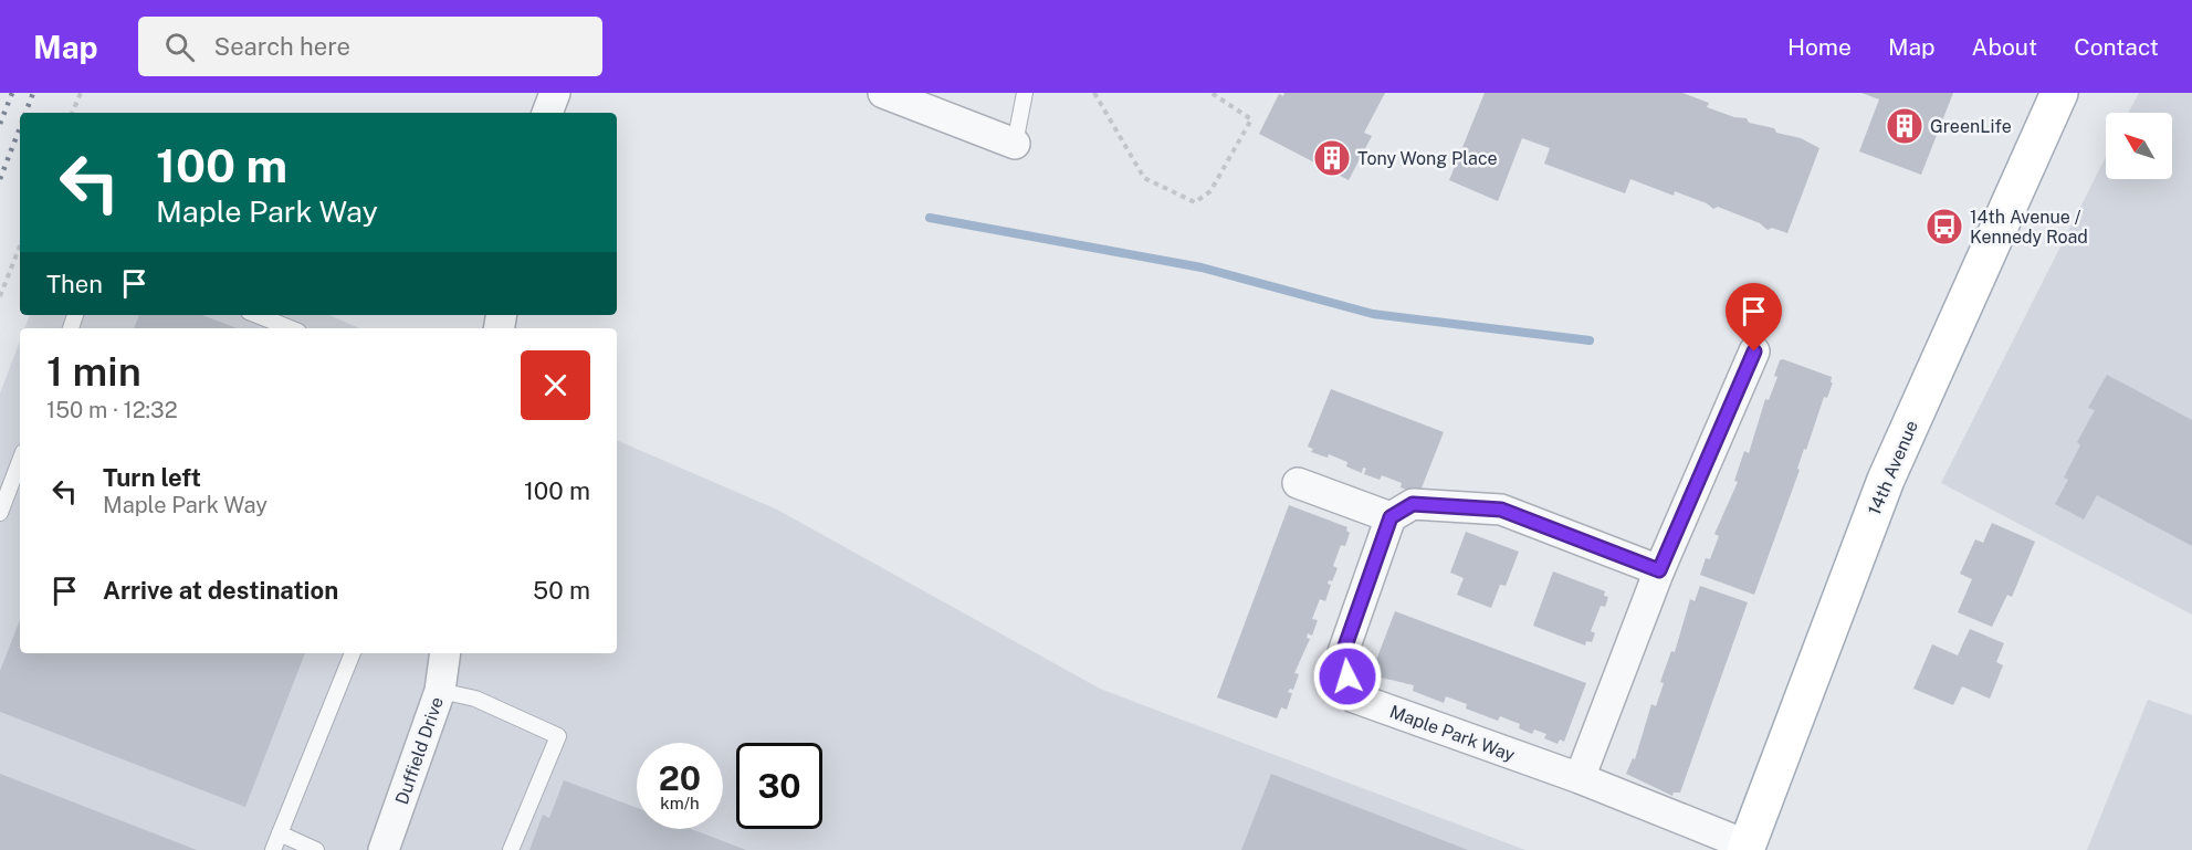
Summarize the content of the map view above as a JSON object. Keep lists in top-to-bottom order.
{
  "streets": {
    "main road": ["14th Avenue"],
    "street": ["Maple Park Way", "Duffield Drive"]
  },
  "crossings": [
    ["14th Avenue", "Maple Park Way"]
  ],
  "places": {
    "building": ["GreenLife", "Tony Wong Place"],
    "bus stop": ["14th Avenue / Kennedy Road"]
  },
  "north": "top left",
  "page": {
    "header": "Map",
    "search": "Search here",
    "nav": [
      "Home",
      "Map",
      "About",
      "Contact"
    ],
    "turn": ["100 m", "Maple Park Way"],
    "then": "Then",
    "heading": ["1 min", "150 m · 12:32"],
    "list": [
      {
        "name": "Turn left",
        "note": "Maple Park Way",
        "value": "100 m"
      },
      {
        "name": "Arrive at destination",
        "value": "50 m"
      }
    ],
    "speed": "20 km/h",
    "limit": "30"
  }
}
